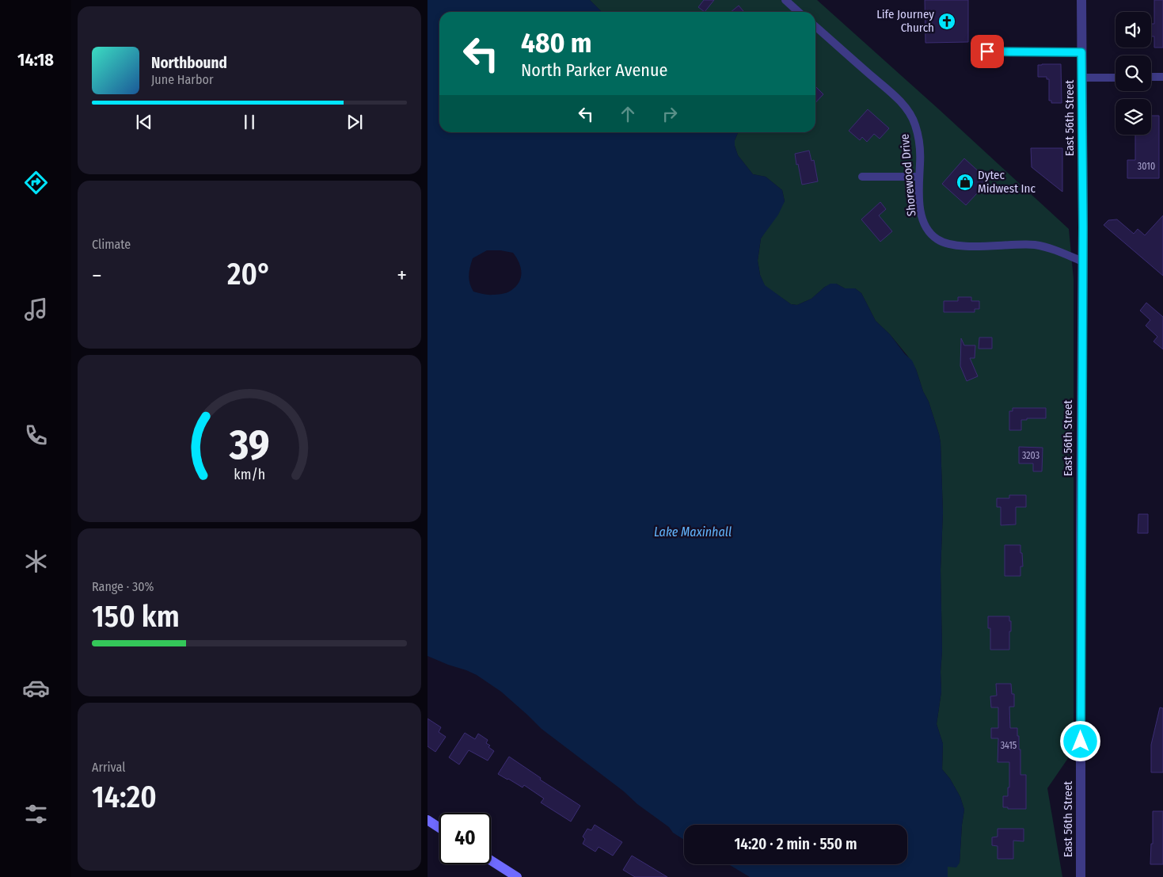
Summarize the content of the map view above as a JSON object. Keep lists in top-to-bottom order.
{
  "streets": {
    "street": ["East 56th Street", "Shorewood Drive"]
  },
  "crossings": [
    ["East 56th Street", "Shorewood Drive"]
  ],
  "water": ["Lake Maxinhall"],
  "places": {
    "church": ["Life Journey Church"],
    "shop": ["Dytec Midwest Inc"]
  },
  "house_numbers": ["3010", "3203", "3415"],
  "page": {
    "tabs": "14:18",
    "turn": ["480 m", "North Parker Avenue"],
    "song": ["Northbound", "June Harbor"],
    "tile": [
      "Climate",
      ["Range · 30%", "150 km"],
      ["Arrival", "14:20"]
    ],
    "heat": ["−", "20°", "+"],
    "limit": "40",
    "trip": "14:20 · 2 min · 550 m",
    "gauge": ["39", "km/h"]
  }
}
